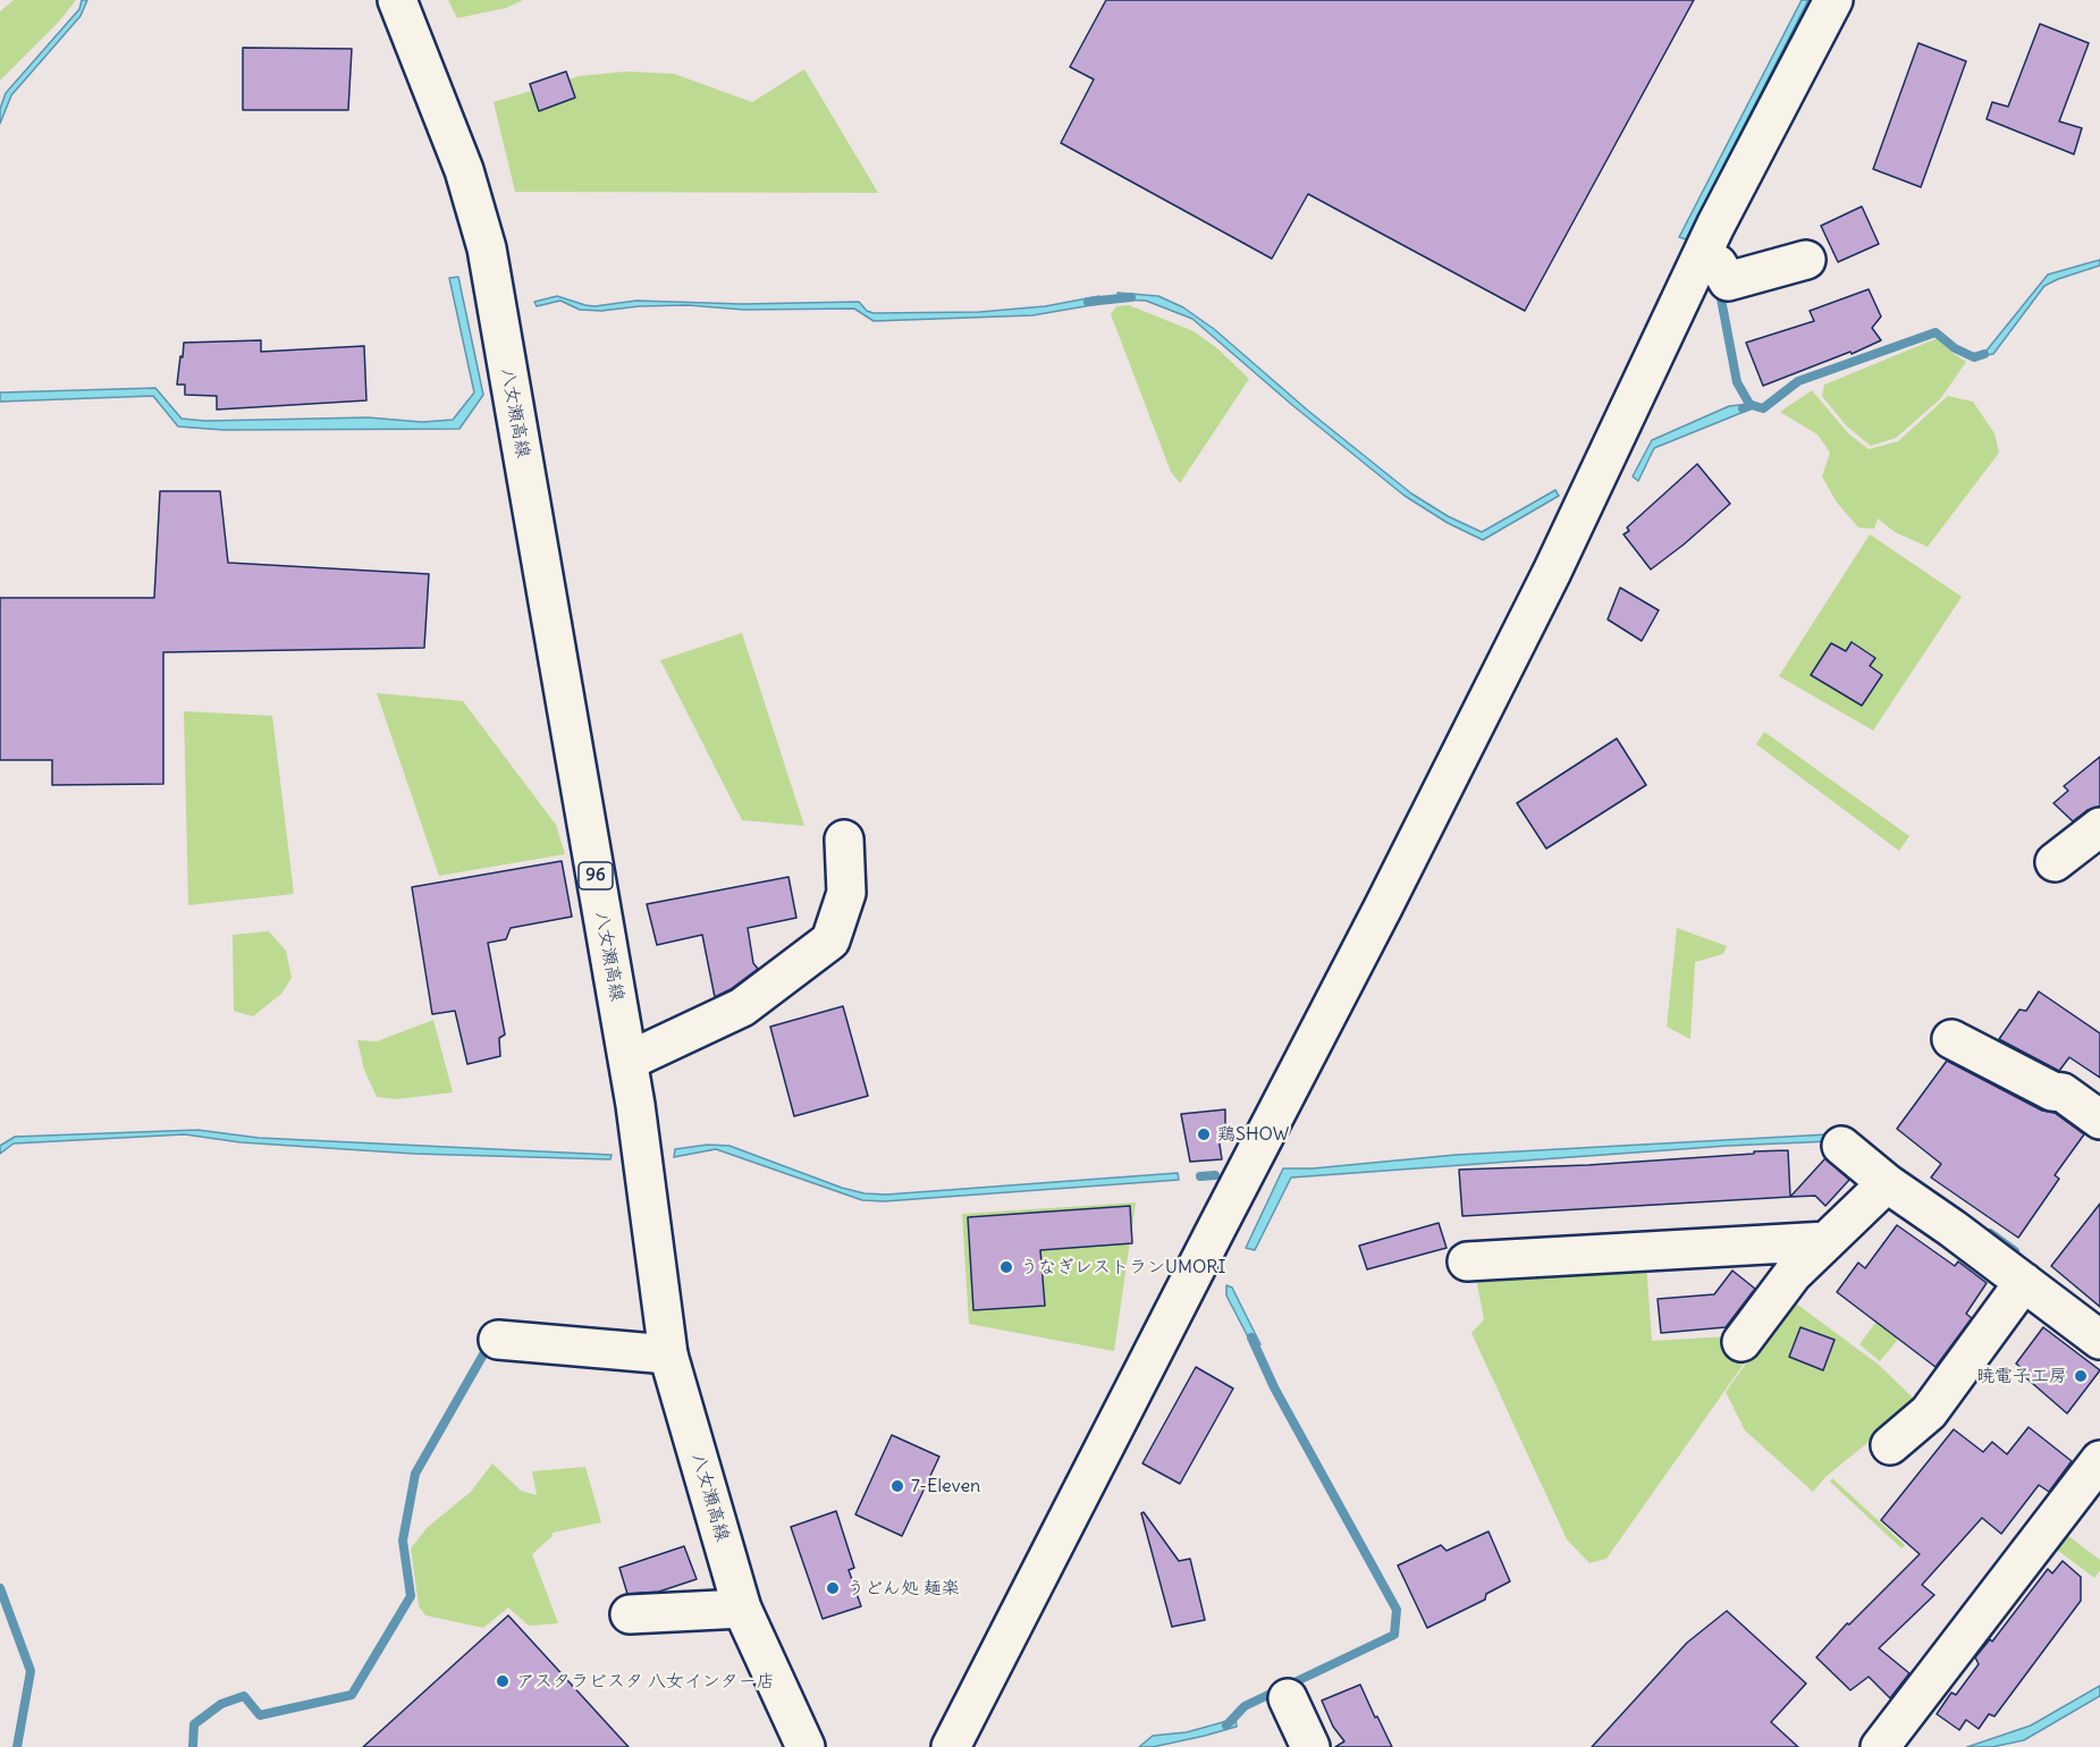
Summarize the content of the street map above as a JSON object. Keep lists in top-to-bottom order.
{
  "streets": {
    "street": ["八女瀬高線", "96"]
  },
  "places": [
    "鶏SHOW",
    "うなぎレストランUMORI",
    "暁電子工房",
    "7-Eleven",
    "うどん処 麺楽",
    "アスタラビスタ 八女インター店"
  ]
}
